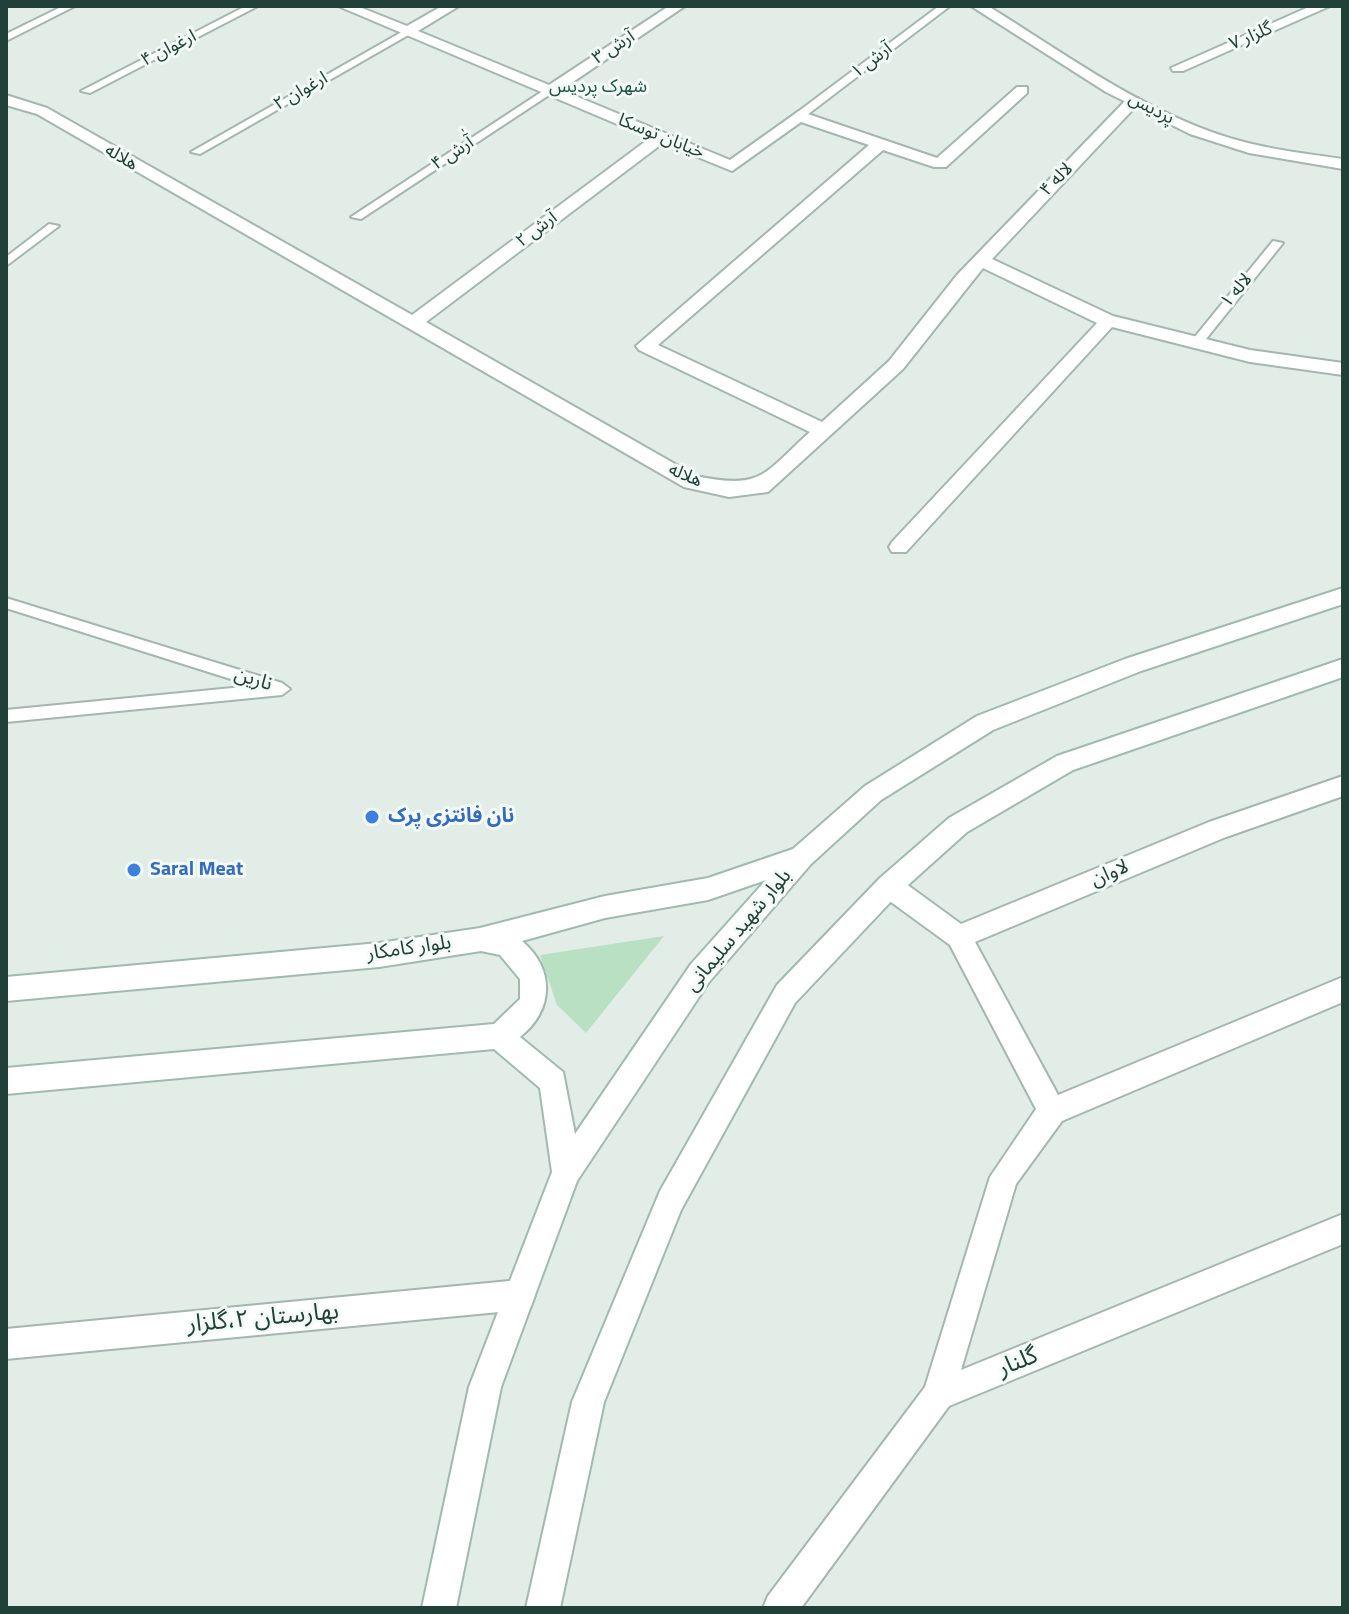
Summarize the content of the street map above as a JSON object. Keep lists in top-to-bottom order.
{
  "streets": {
    "street": [
      "گلزار ۷",
      "آرش ۳",
      "پردیس",
      "خیابان توسکا",
      "هلاله",
      "لاله ۴",
      "آرش ۲",
      "لاوان",
      "بلوار شهید سلیمانی",
      "بلوار کامکار",
      "بهارستان ۲،گلزار",
      "گلنار"
    ],
    "lane": [
      "ارغوان ۴",
      "آرش ۱",
      "ارغوان ۲",
      "آٰرش ۴",
      "لاله ۱",
      "نارین"
    ]
  },
  "crossings": [
    ["آرش ۳", "خیابان توسکا"],
    ["آرش ۳", "آٰرش ۴"],
    ["آرش ۱", "خیابان توسکا"],
    ["ارغوان ۲", "خیابان توسکا"],
    ["پردیس", "لاله ۴"],
    ["خیابان توسکا", "آٰرش ۴"],
    ["خیابان توسکا", "آرش ۲"],
    ["هلاله", "لاله ۴"],
    ["هلاله", "آرش ۲"],
    ["بلوار شهید سلیمانی", "بلوار کامکار"],
    ["بلوار شهید سلیمانی", "بهارستان ۲،گلزار"]
  ],
  "districts": ["شهرک پردیس"],
  "places": ["نان فانتزی پرک", "Saral Meat"]
}
